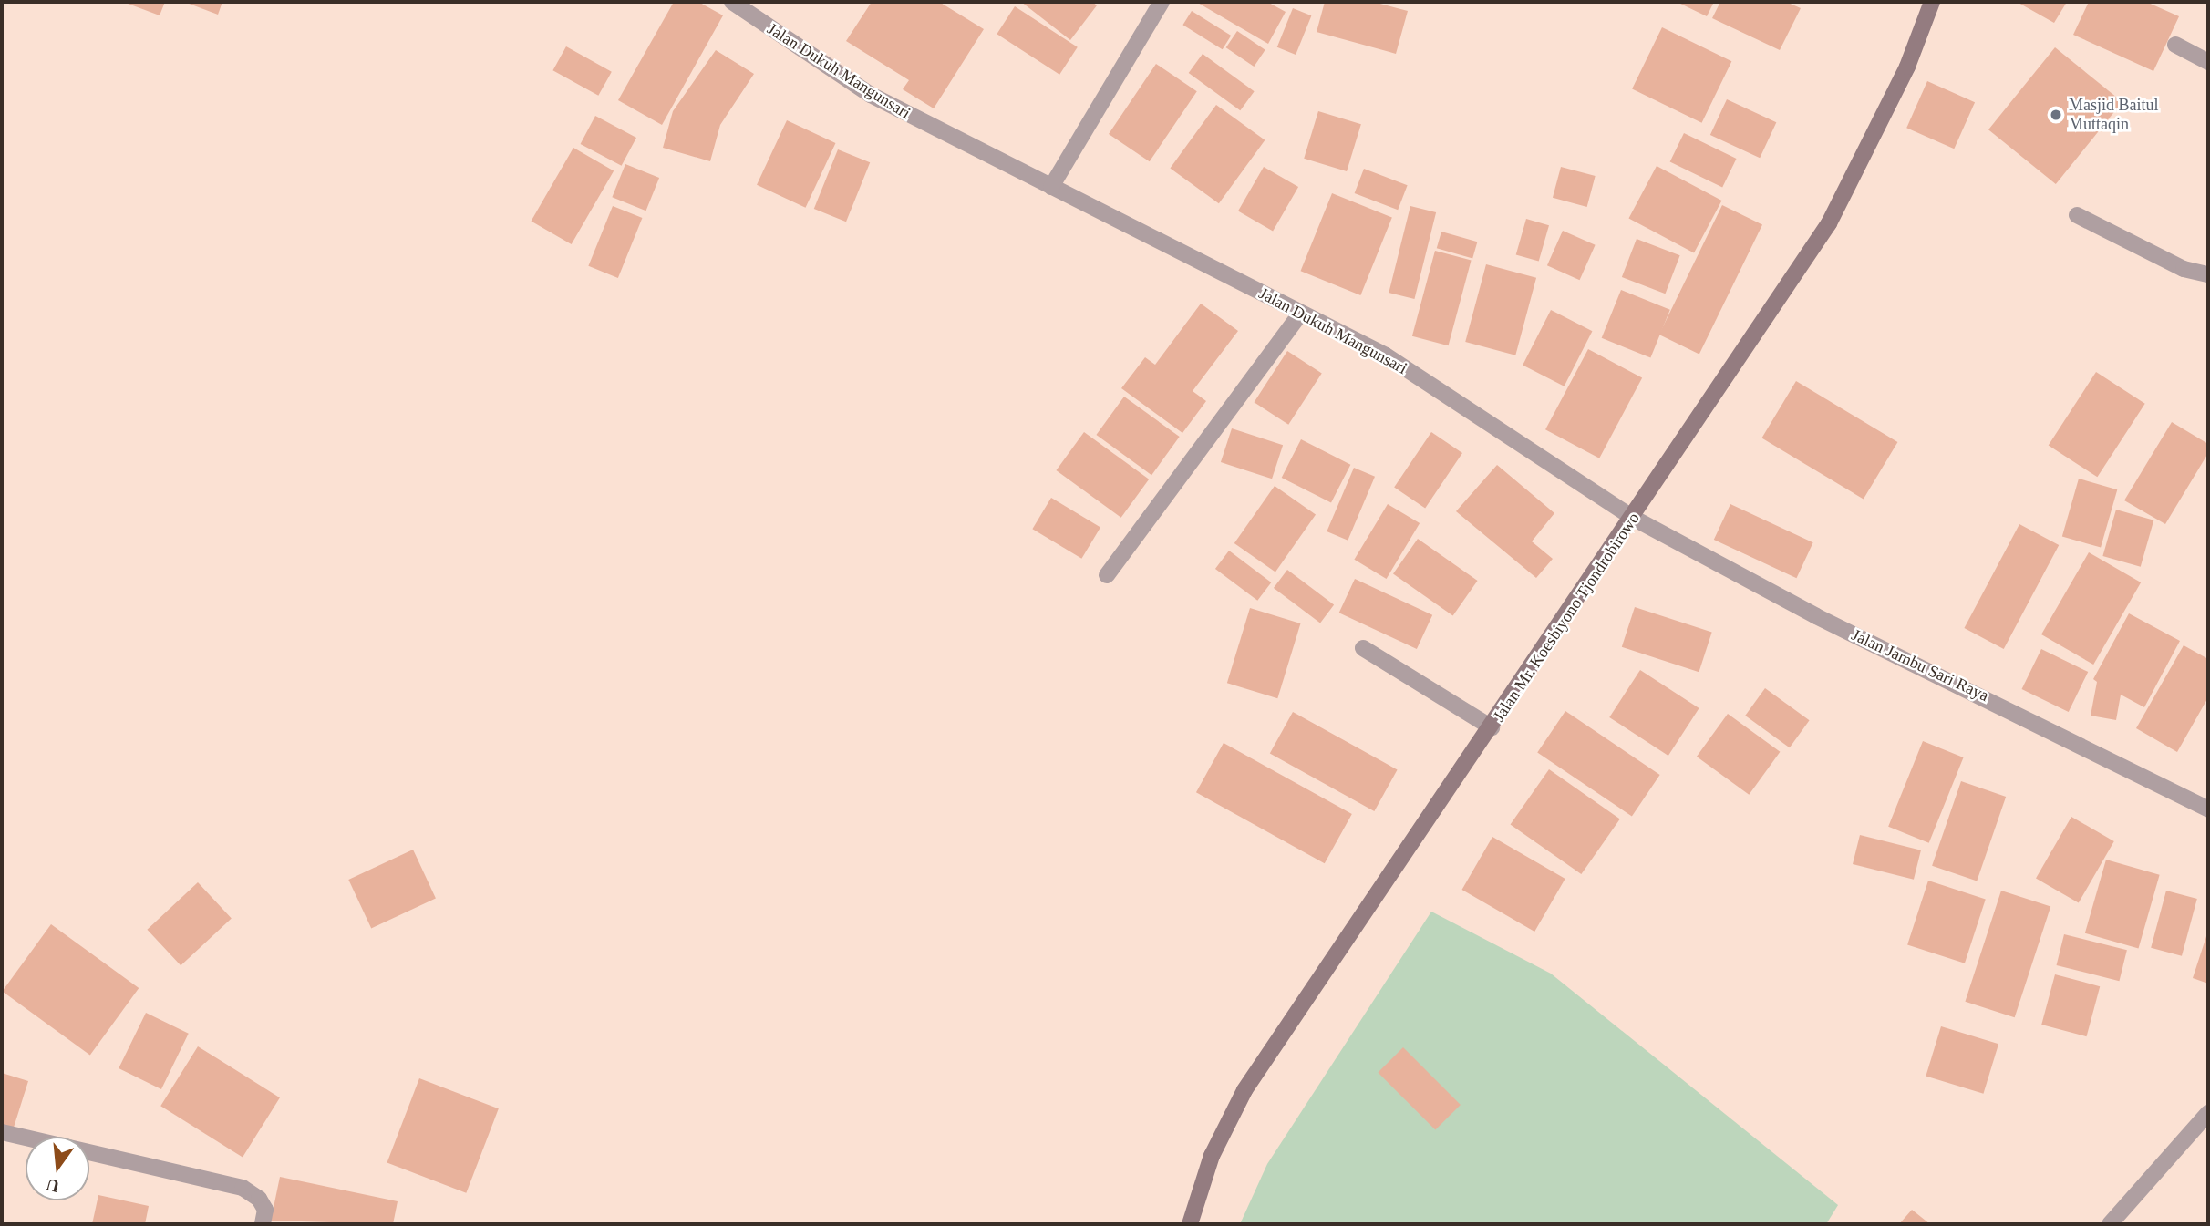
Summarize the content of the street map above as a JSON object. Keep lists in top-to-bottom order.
{
  "streets": {
    "main road": ["Jalan Mr. Koesbiyono Tjondrobirowo"],
    "street": ["Jalan Dukuh Mangunsari", "Jalan Jambu Sari Raya"]
  },
  "crossings": [
    ["Jalan Dukuh Mangunsari", "Jalan Mr. Koesbiyono Tjondrobirowo"],
    ["Jalan Dukuh Mangunsari", "Jalan Jambu Sari Raya"],
    ["Jalan Mr. Koesbiyono Tjondrobirowo", "Jalan Jambu Sari Raya"]
  ],
  "places": ["Masjid Baitul Muttaqin"],
  "north": "bottom"
}
